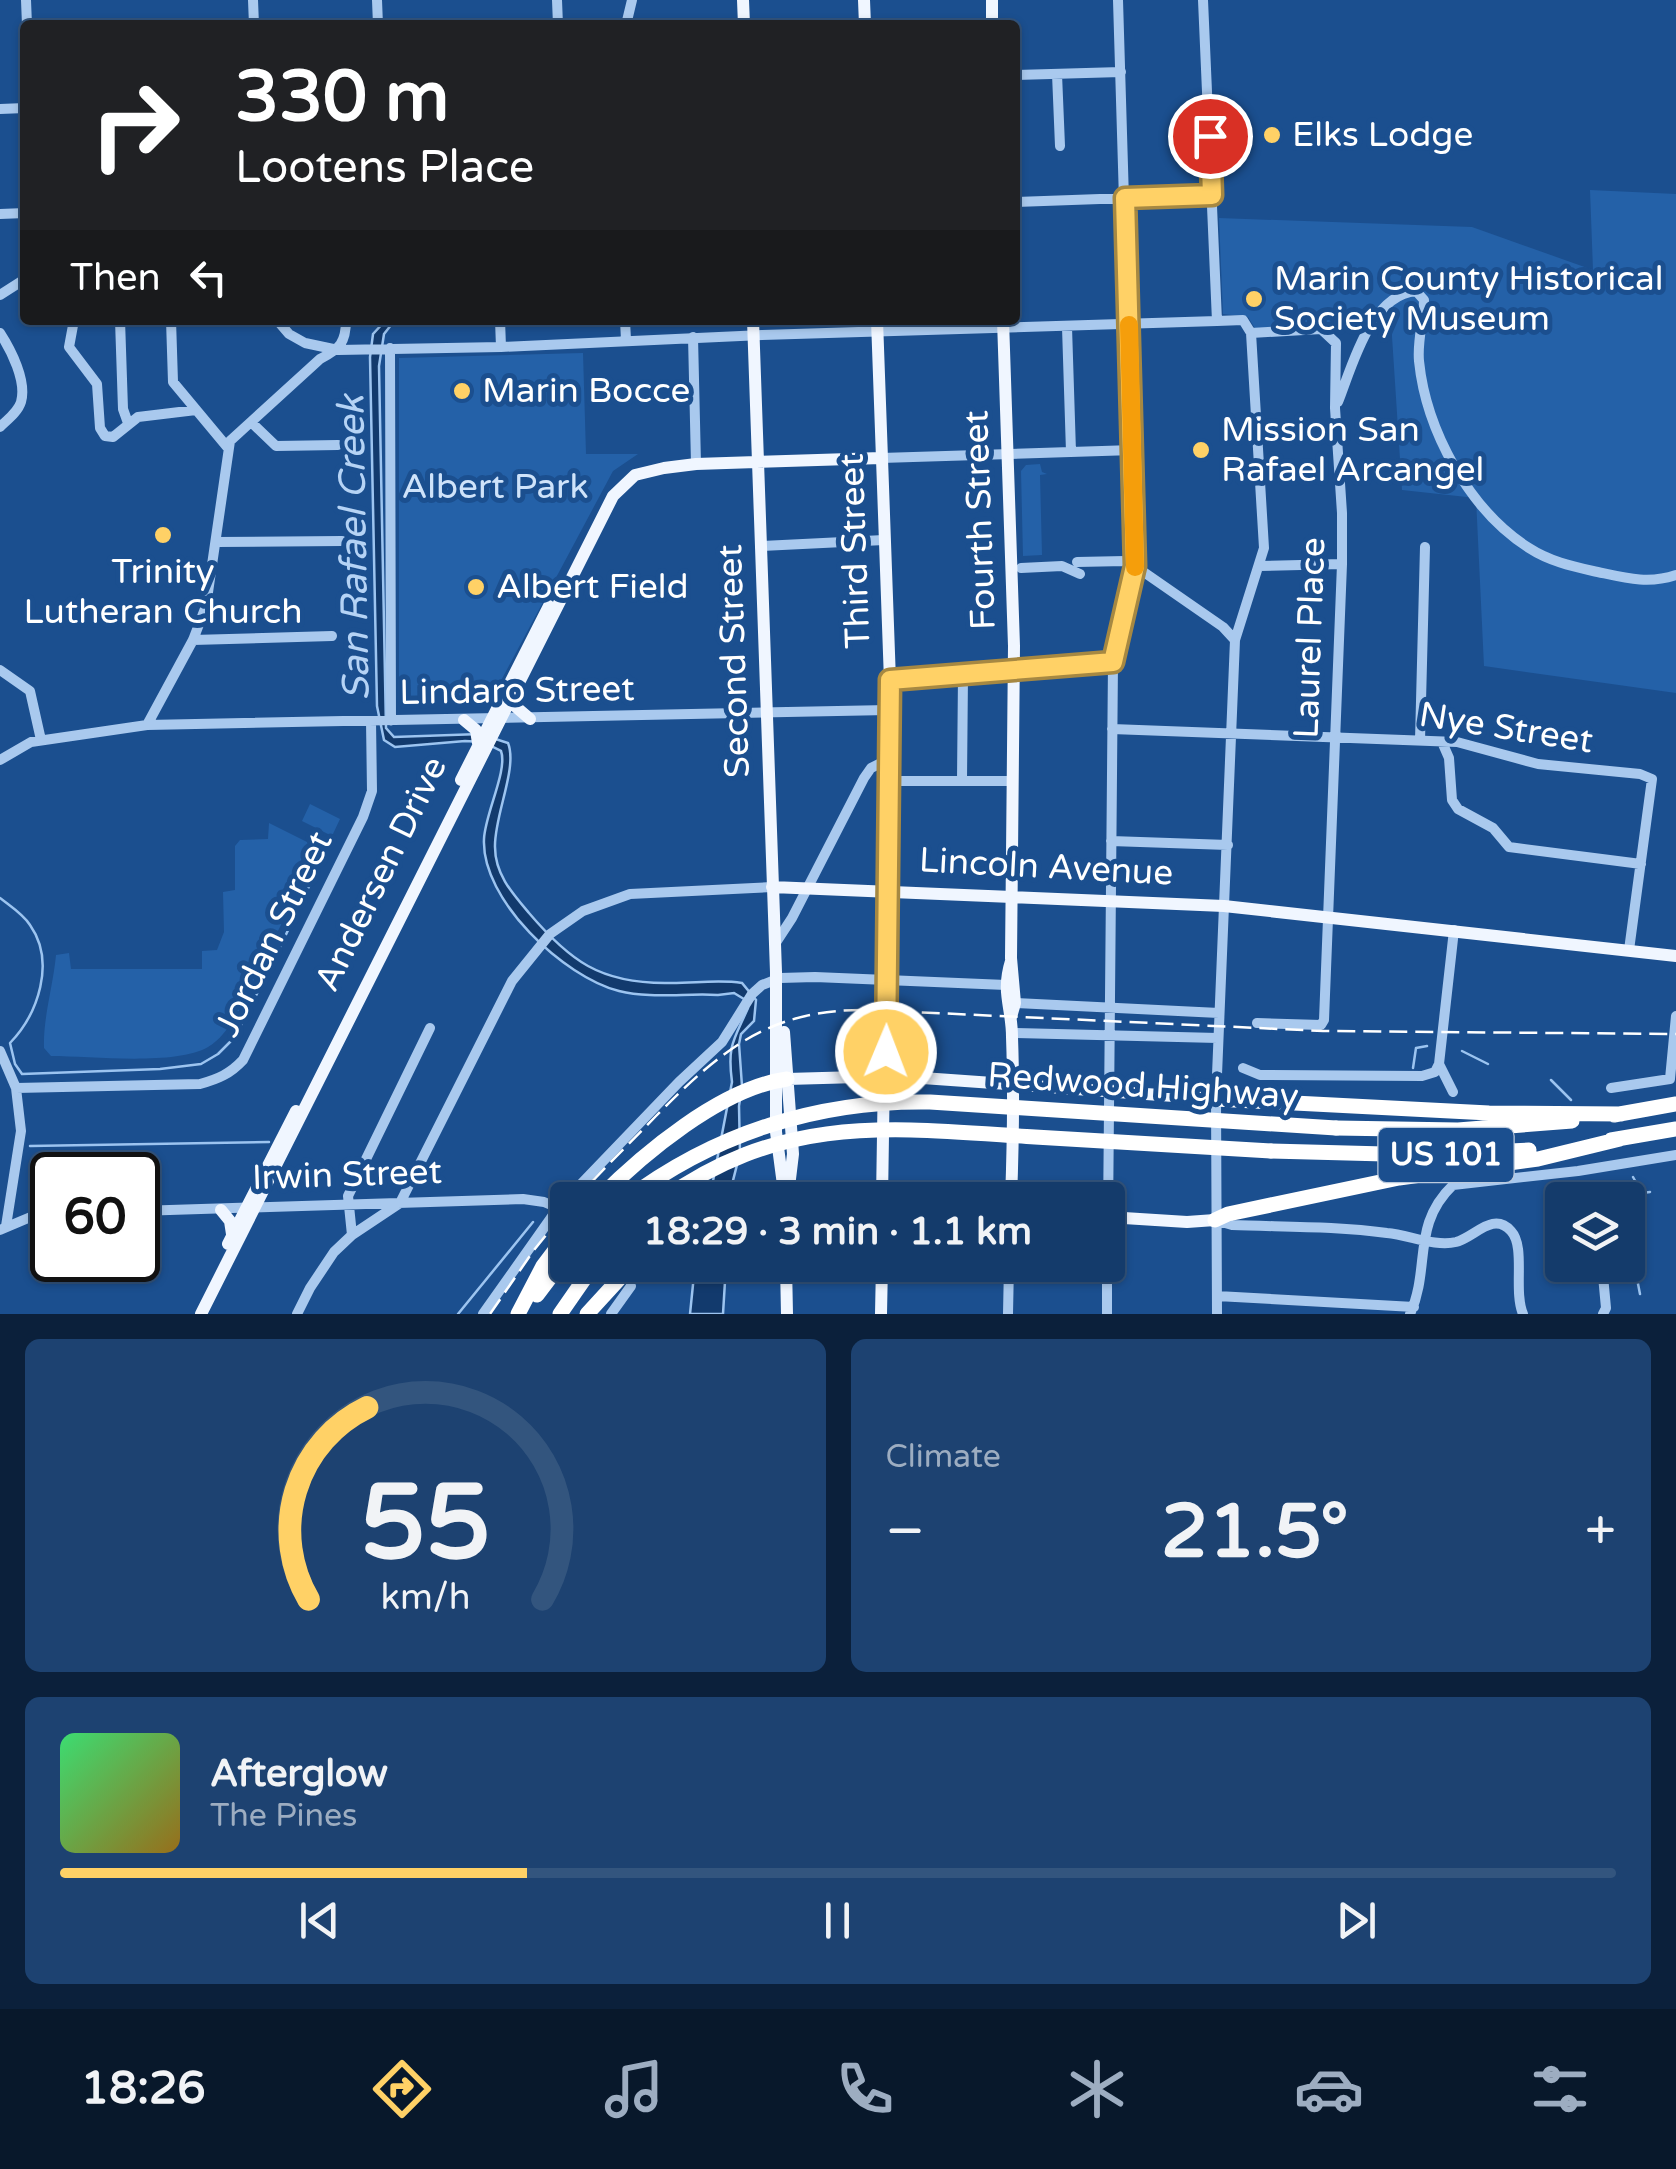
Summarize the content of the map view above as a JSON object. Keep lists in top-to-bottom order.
{
  "streets": {
    "highway": ["Redwood Highway", "US 101"],
    "main road": [
      "Fourth Street",
      "Third Street",
      "Second Street",
      "Lincoln Avenue",
      "Andersen Drive"
    ],
    "street": [
      "Laurel Place",
      "Lindaro Street",
      "Nye Street",
      "Jordan Street",
      "Irwin Street"
    ]
  },
  "crossings": [
    ["Fourth Street", "Lincoln Avenue"],
    ["Third Street", "Lindaro Street"],
    ["Third Street", "Lincoln Avenue"],
    ["Laurel Place", "Nye Street"],
    ["Laurel Place", "Lincoln Avenue"],
    ["Second Street", "Lindaro Street"],
    ["Second Street", "Lincoln Avenue"],
    ["Lindaro Street", "Andersen Drive"],
    ["Lindaro Street", "Jordan Street"],
    ["Lincoln Avenue", "Irwin Street"],
    ["Andersen Drive", "Irwin Street"]
  ],
  "water": ["San Rafael Creek"],
  "parks": ["Albert Park"],
  "places": [
    "Elks Lodge",
    "Marin County Historical Society Museum",
    "Marin Bocce",
    "Mission San Rafael Arcangel",
    "Trinity Lutheran Church",
    "Albert Field"
  ],
  "page": {
    "turn": ["330 m", "Lootens Place"],
    "then": "Then",
    "limit": "60",
    "trip": "18:29 · 3 min · 1.1 km",
    "tile": "Climate",
    "heat": ["−", "21.5°", "+"],
    "song": ["Afterglow", "The Pines"],
    "tabs": "18:26",
    "gauge": ["55", "km/h"]
  }
}
